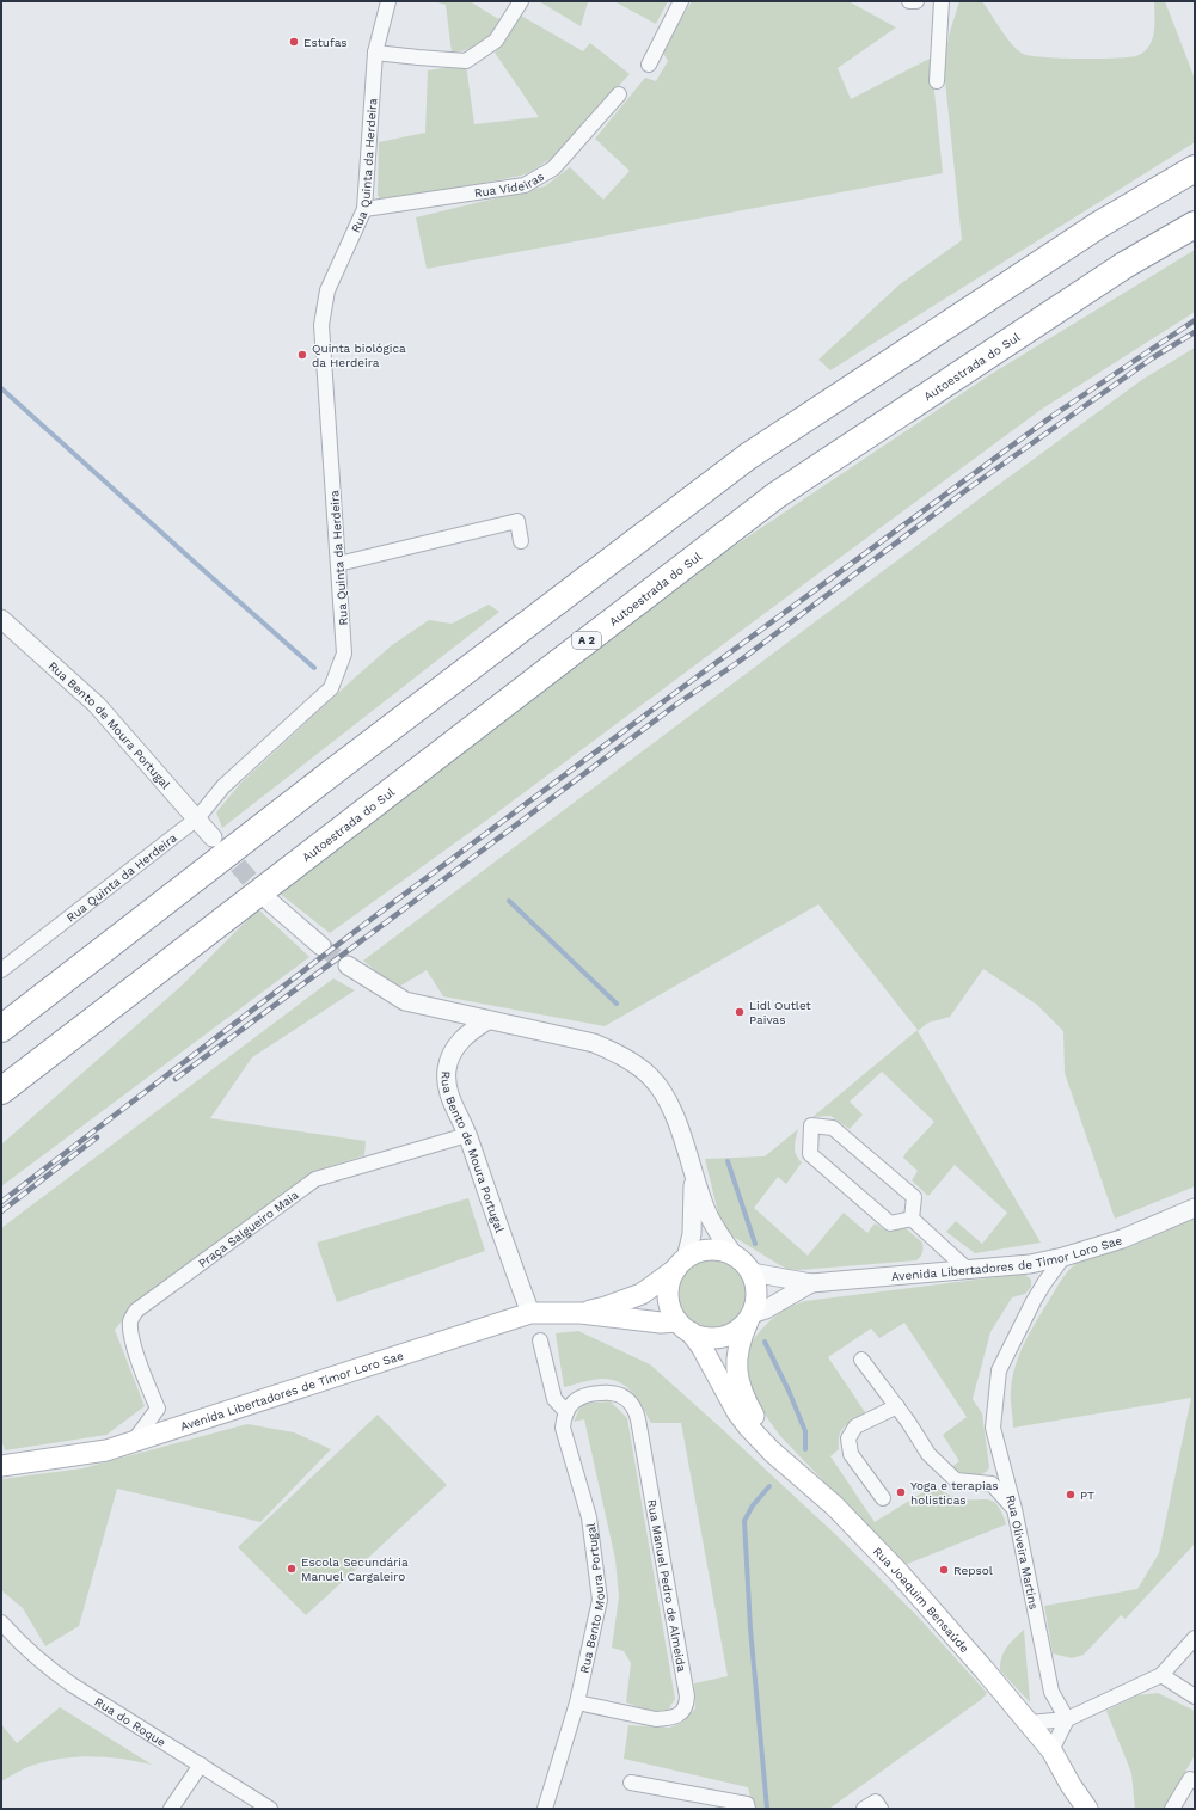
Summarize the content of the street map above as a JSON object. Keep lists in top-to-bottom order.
{
  "streets": {
    "highway": ["Autoestrada do Sul", "A 2"],
    "main road": ["Avenida Libertadores de Timor Loro Sae", "Rua Joaquim Bensaúde"],
    "street": [
      "Rua Quinta da Herdeira",
      "Rua Videiras",
      "Rua Bento de Moura Portugal",
      "Praça Salgueiro Maia",
      "Rua Oliveira Martins",
      "Rua Manuel Pedro de Almeida",
      "Rua Bento Moura Portugal",
      "Rua do Roque"
    ]
  },
  "crossings": [
    ["Rua Quinta da Herdeira", "Rua Videiras"],
    ["Rua Quinta da Herdeira", "Rua Bento de Moura Portugal"],
    ["Rua Bento de Moura Portugal", "Praça Salgueiro Maia"],
    ["Rua Bento de Moura Portugal", "Avenida Libertadores de Timor Loro Sae"],
    ["Praça Salgueiro Maia", "Avenida Libertadores de Timor Loro Sae"],
    ["Avenida Libertadores de Timor Loro Sae", "Rua Oliveira Martins"],
    ["Avenida Libertadores de Timor Loro Sae", "Rua Joaquim Bensaúde"],
    ["Rua Manuel Pedro de Almeida", "Rua Bento Moura Portugal"]
  ],
  "places": [
    "Estufas",
    "Quinta biológica da Herdeira",
    "Lidl Outlet Paivas",
    "Yoga e terapias holisticas",
    "PT",
    "Escola Secundária Manuel Cargaleiro",
    "Repsol"
  ]
}
